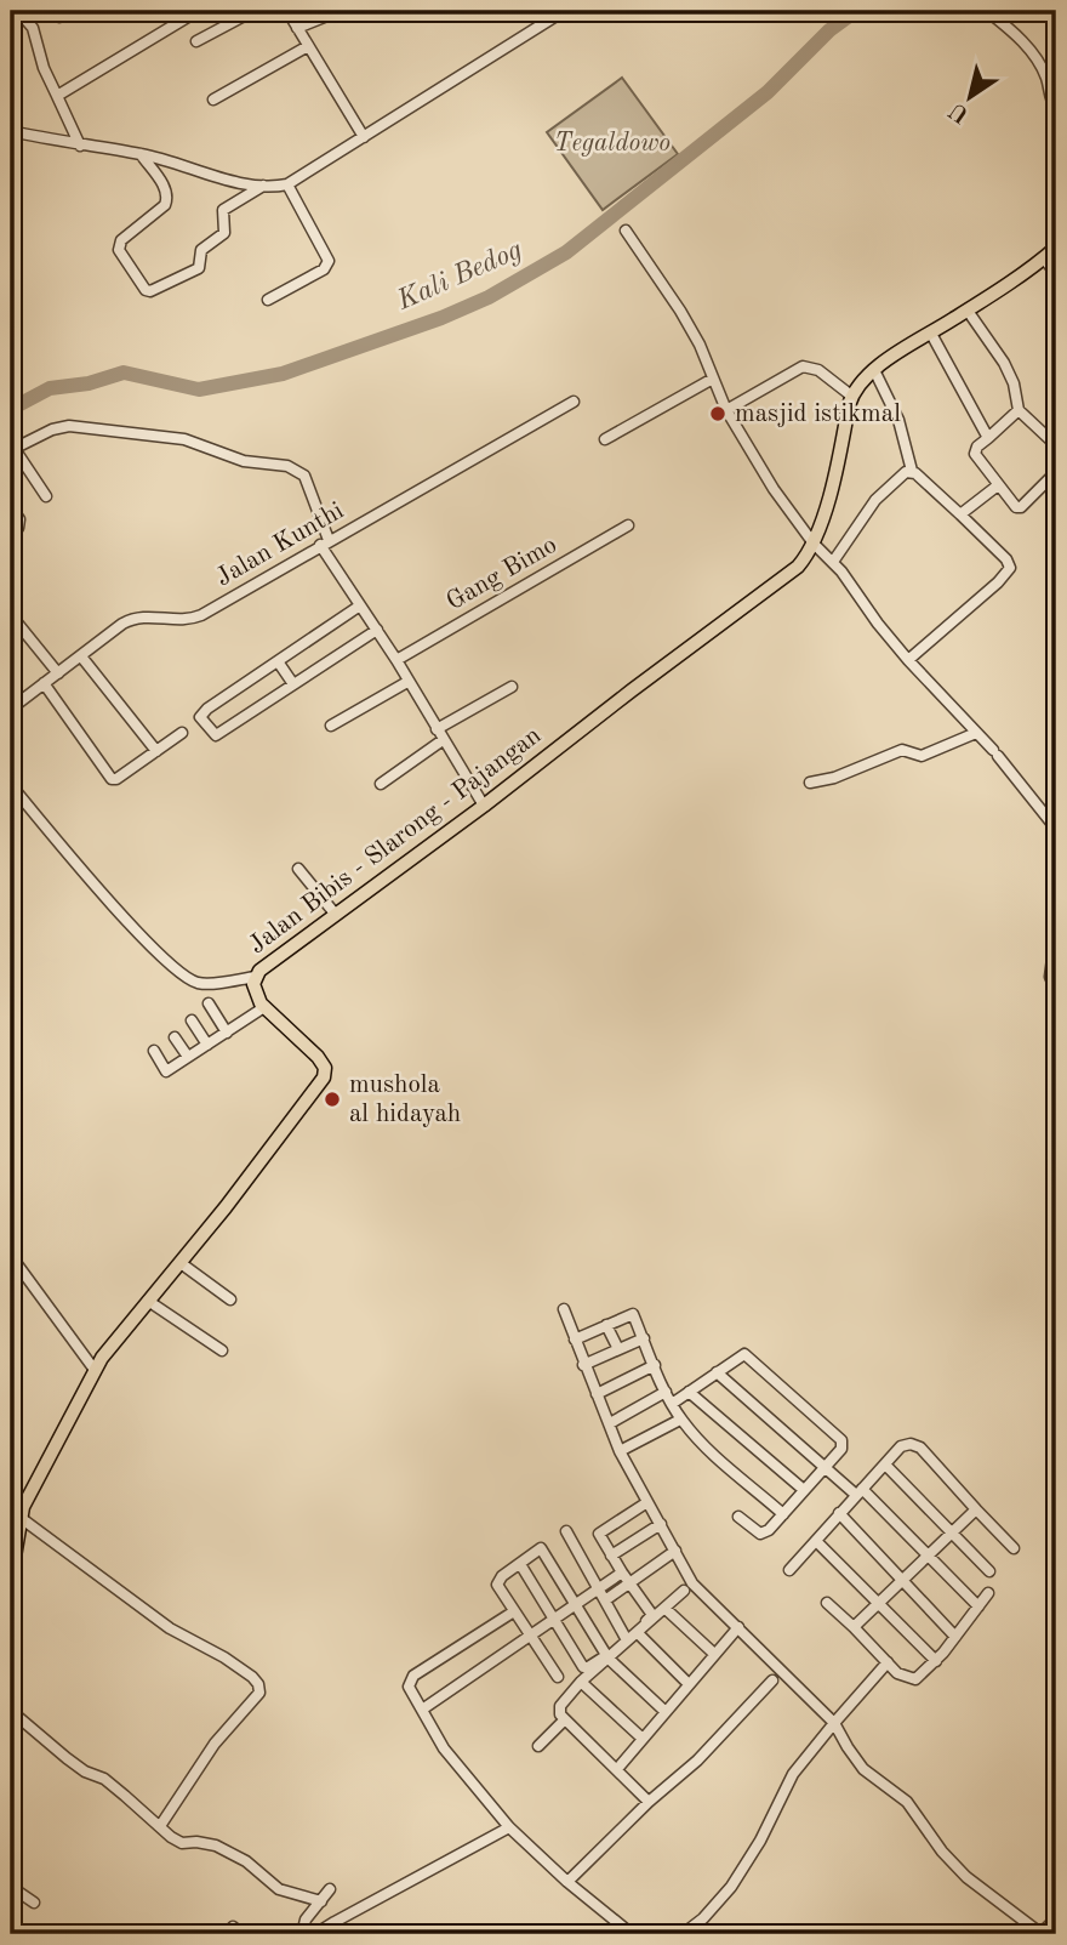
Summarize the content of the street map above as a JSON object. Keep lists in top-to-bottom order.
{
  "streets": {
    "main road": ["Jalan Bibis - Slarong - Pajangan"],
    "street": ["Jalan Kunthi", "Gang Bimo"]
  },
  "water": ["Kali Bedog"],
  "parks": ["Tegaldowo"],
  "places": ["masjid istikmal", "mushola al hidayah"],
  "north": "bottom left"
}
